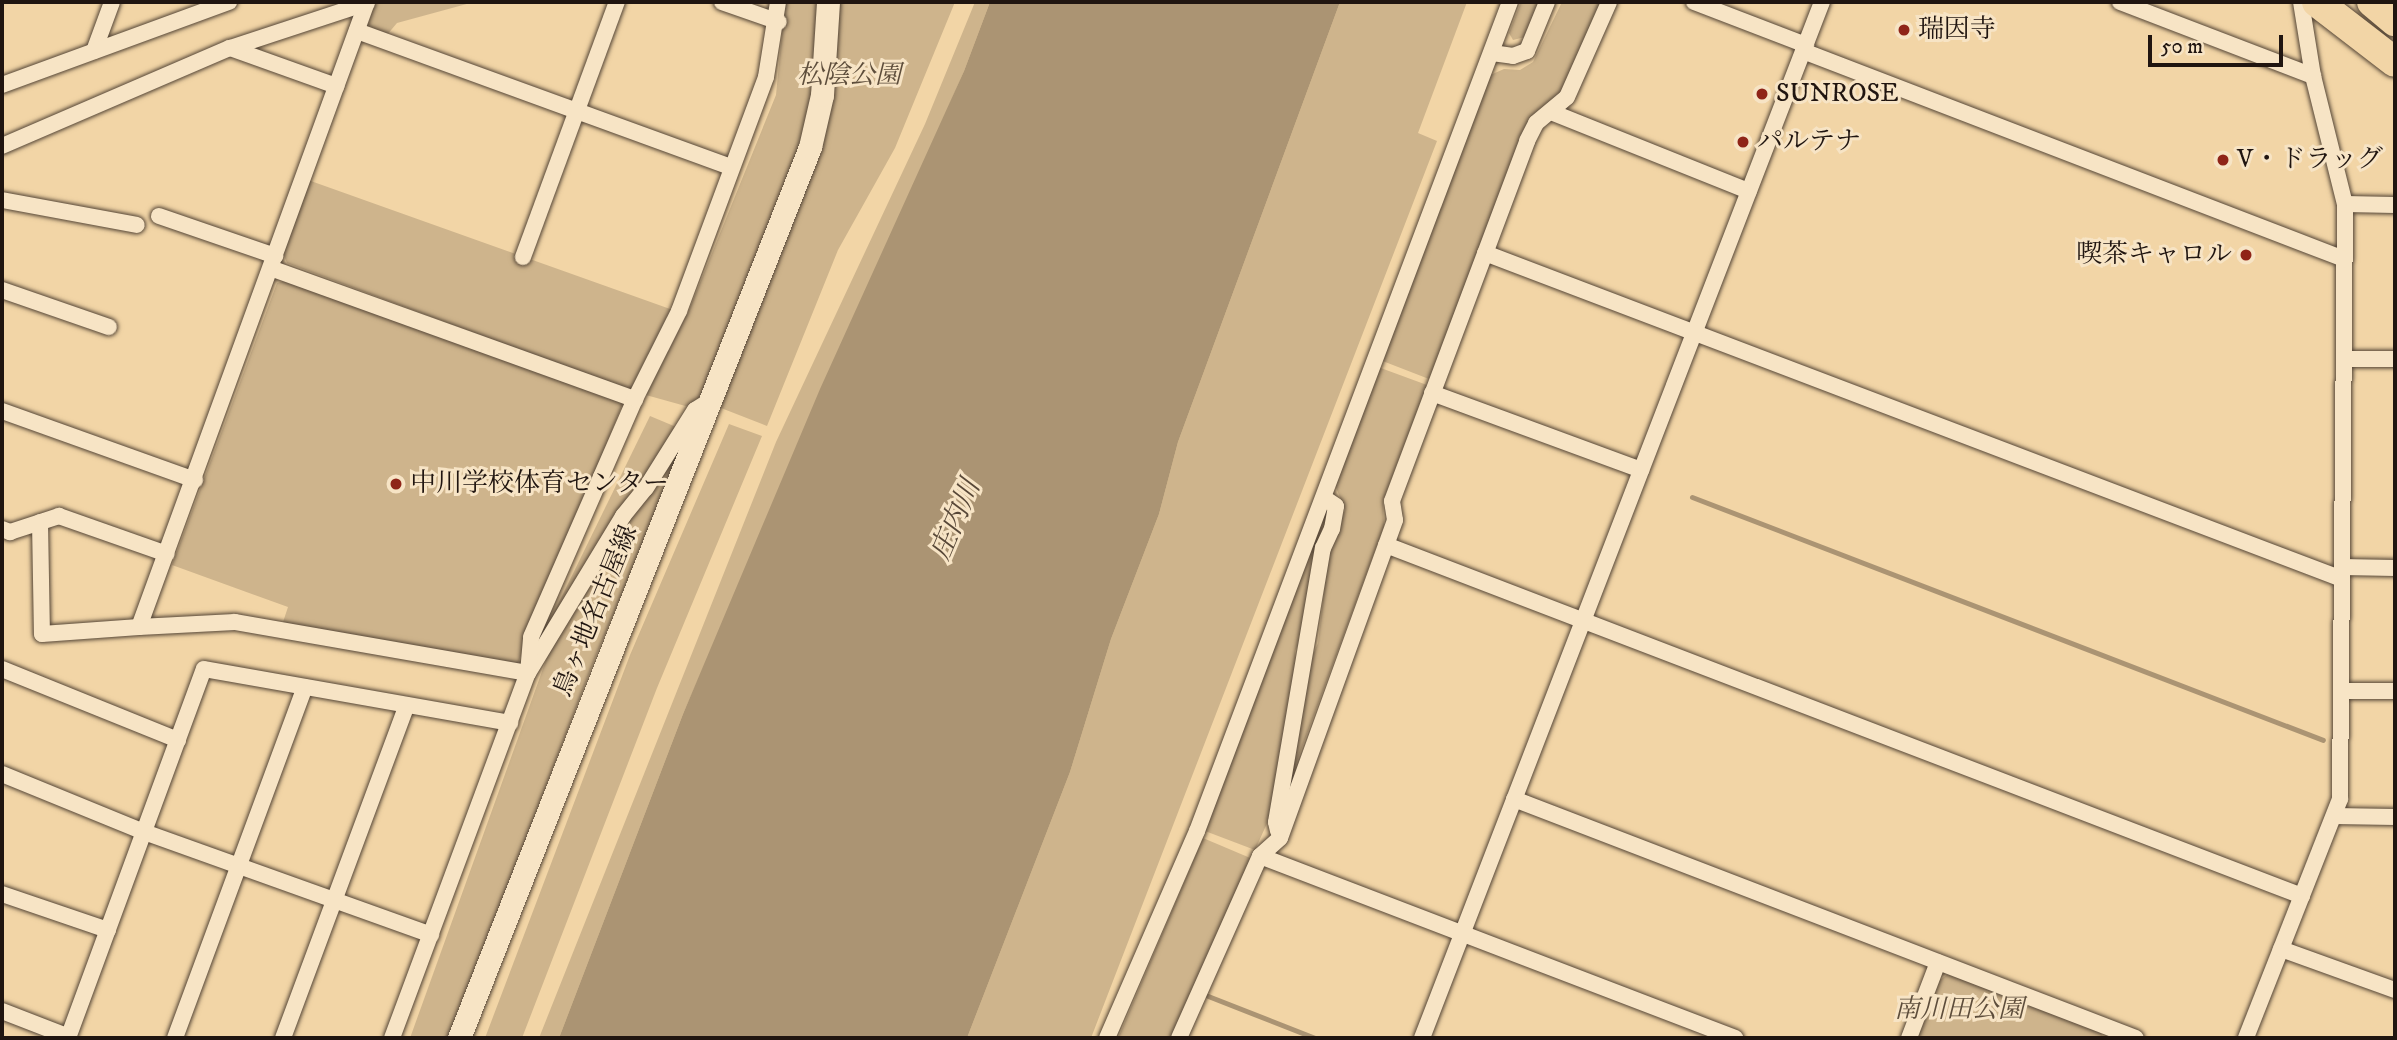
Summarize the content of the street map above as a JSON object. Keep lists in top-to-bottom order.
{
  "streets": {
    "main road": ["鳥ヶ地名古屋線"]
  },
  "water": ["庄内川"],
  "parks": ["松陰公園", "南川田公園"],
  "places": [
    "瑞因寺",
    "SUNROSE",
    "パルテナ",
    "V・ドラッグ",
    "喫茶キャロル",
    "中川学校体育センター"
  ],
  "scale_bar": "50 m"
}
